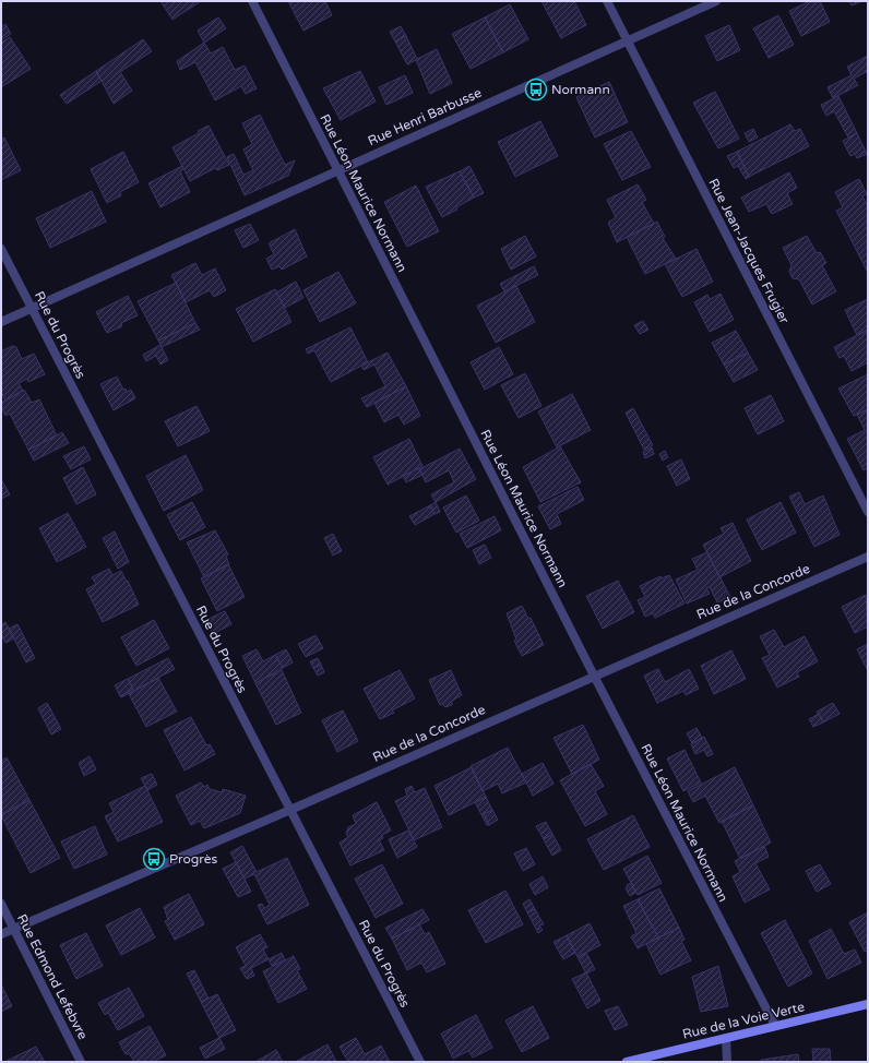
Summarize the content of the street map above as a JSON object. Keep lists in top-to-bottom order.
{
  "streets": {
    "street": [
      "Rue Henri Barbusse",
      "Rue Léon Maurice Normann",
      "Rue Jean-Jacques Frugier",
      "Rue du Progrès",
      "Rue de la Concorde",
      "Rue Edmond Lefebvre",
      "Rue de la Voie Verte"
    ]
  },
  "crossings": [
    ["Rue Henri Barbusse", "Rue Léon Maurice Normann"],
    ["Rue Henri Barbusse", "Rue Jean-Jacques Frugier"],
    ["Rue Henri Barbusse", "Rue du Progrès"],
    ["Rue Léon Maurice Normann", "Rue de la Concorde"],
    ["Rue Léon Maurice Normann", "Rue de la Voie Verte"],
    ["Rue du Progrès", "Rue de la Concorde"],
    ["Rue de la Concorde", "Rue Edmond Lefebvre"]
  ],
  "places": {
    "bus stop": ["Normann", "Progrès"]
  }
}
